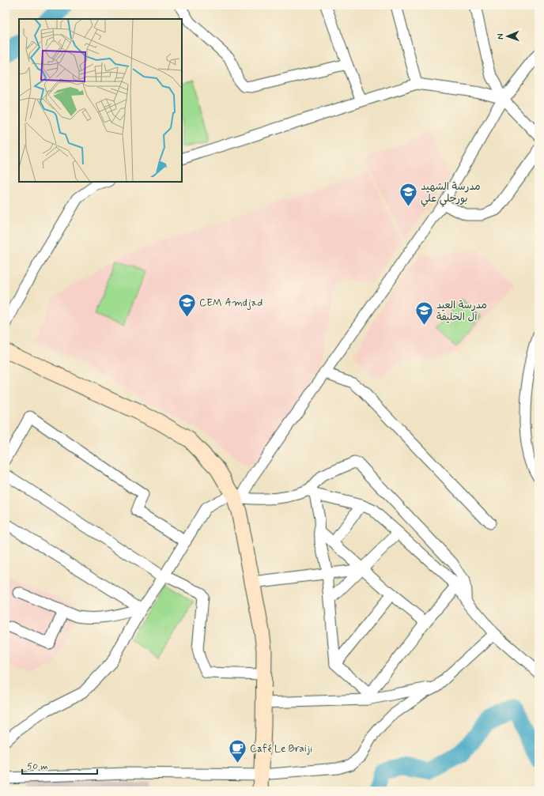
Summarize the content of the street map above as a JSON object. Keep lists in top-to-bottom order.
{
  "places": {
    "school or university": ["مدرسة الشهيد بورحلي علي", "CEM Amdjad", "مدرسة العيد آل الخليفة"],
    "cafe": ["Café Le Braiji"]
  },
  "scale_bar": "50 m",
  "north": "left"
}
